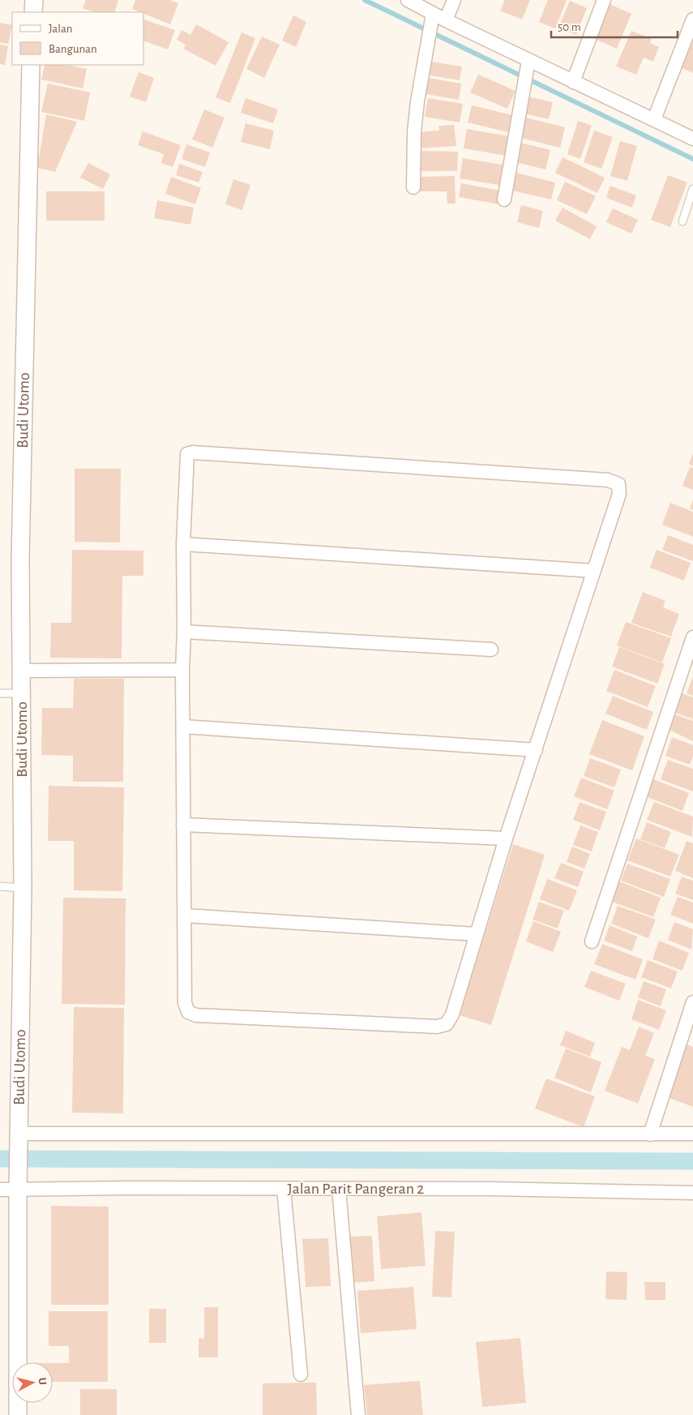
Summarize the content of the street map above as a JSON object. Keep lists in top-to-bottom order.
{
  "streets": {
    "street": ["Budi Utomo", "Jalan Parit Pangeran 2"]
  },
  "crossings": [
    ["Budi Utomo", "Jalan Parit Pangeran 2"]
  ],
  "legend": ["Jalan", "Bangunan"],
  "scale_bar": "50 m",
  "north": "right"
}
